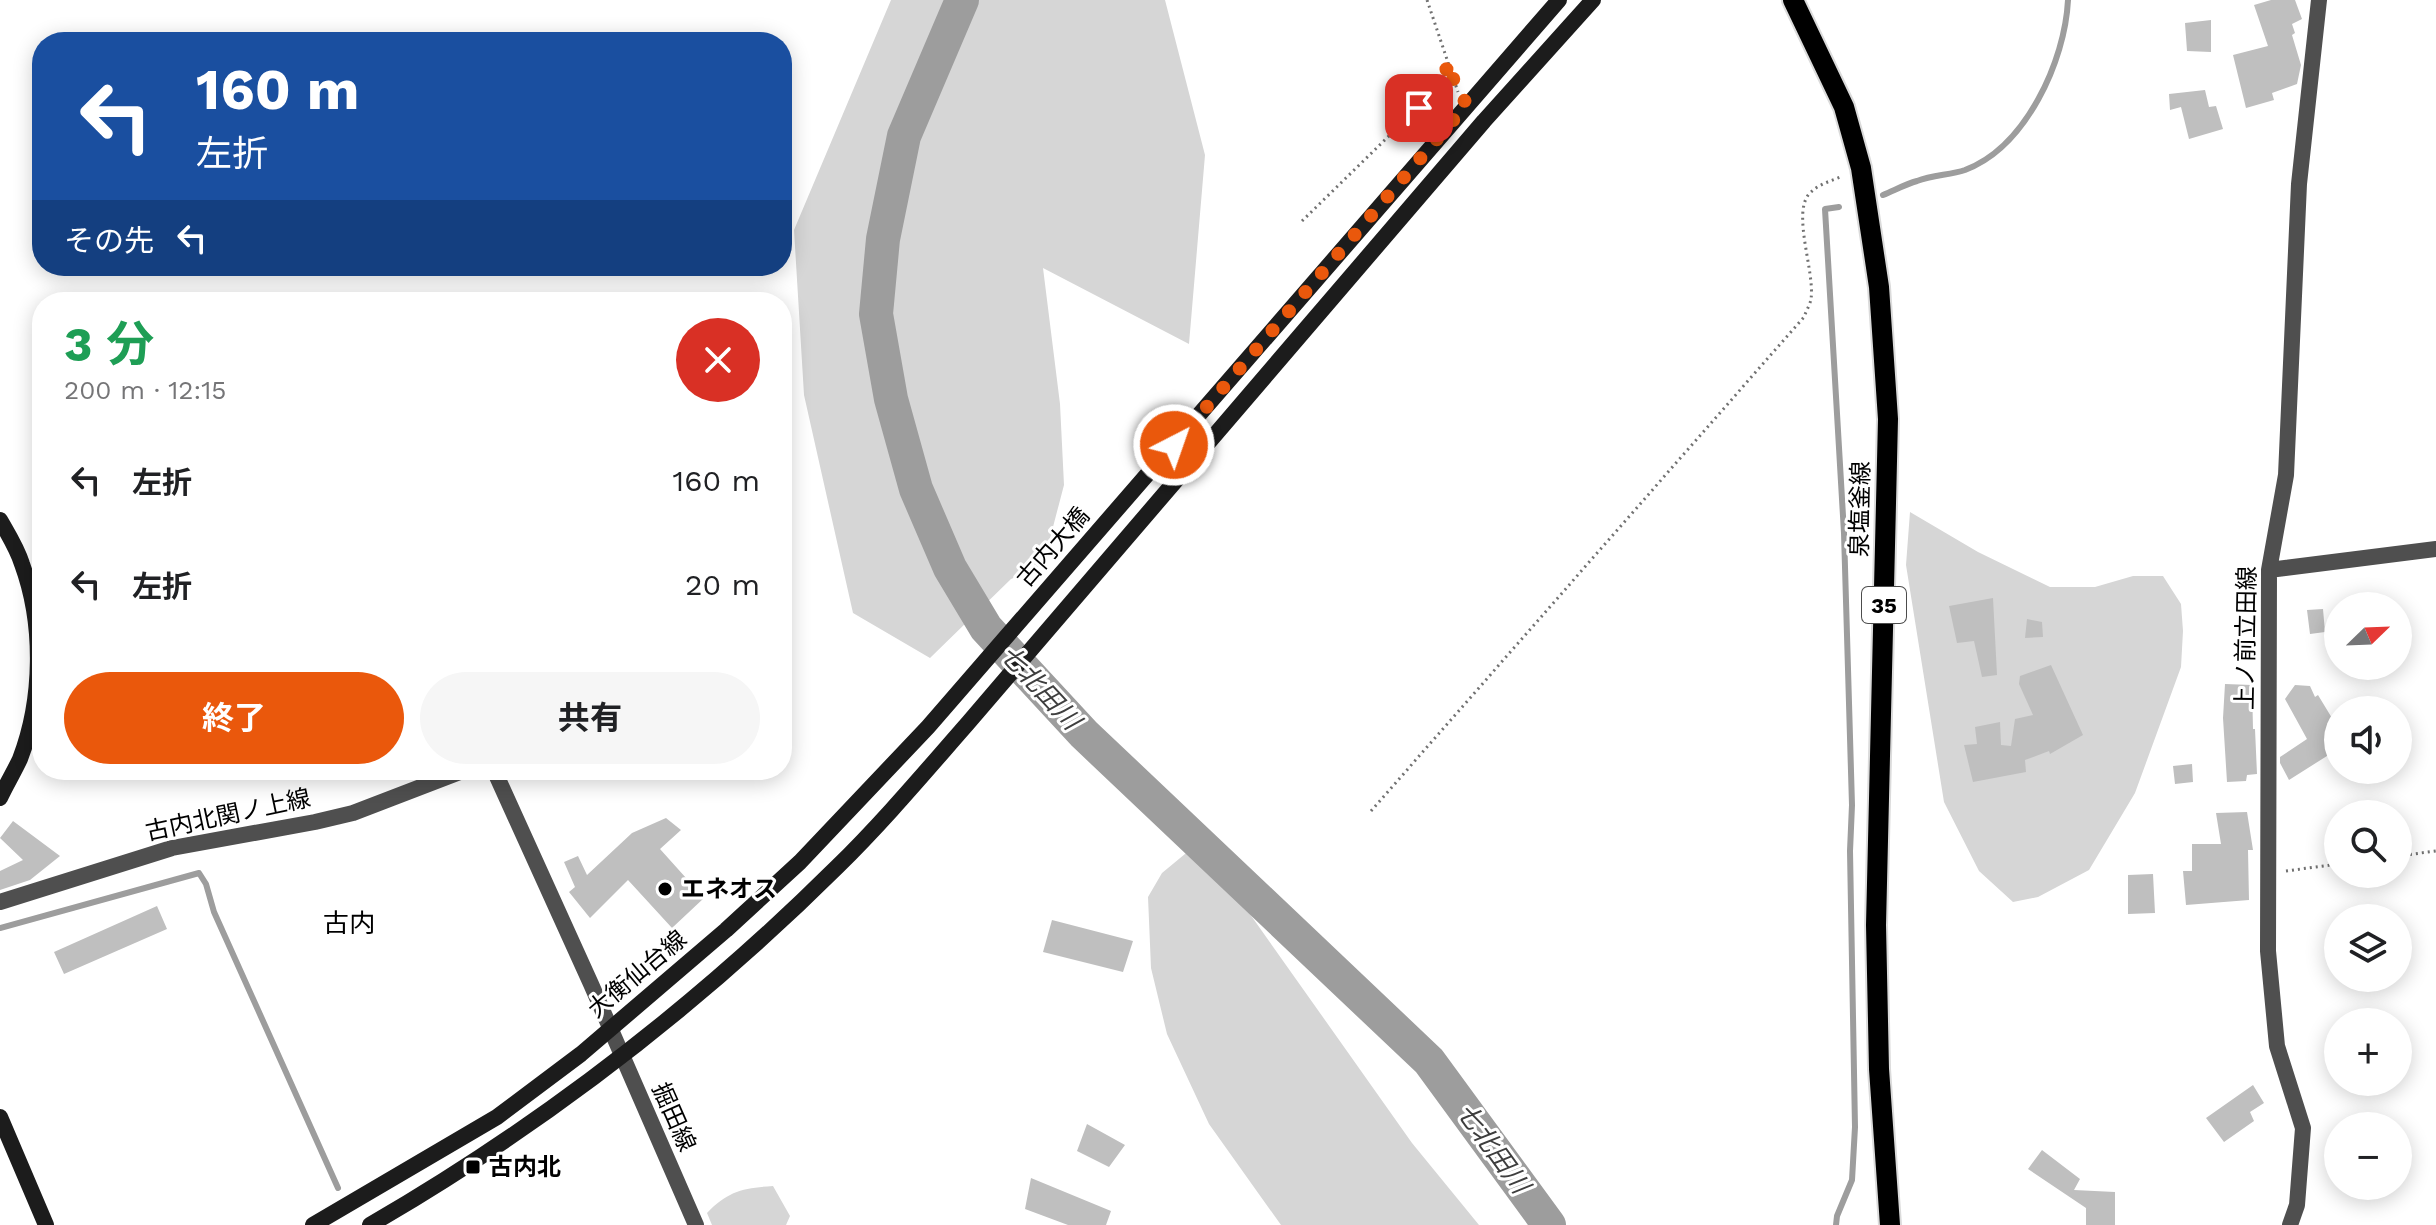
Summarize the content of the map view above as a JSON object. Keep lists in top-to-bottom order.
{
  "streets": {
    "main road": [
      "泉塩釜線",
      "古内大橋",
      "35",
      "大衡仙台線"
    ],
    "street": ["上ノ前立田線", "古内北関ノ上線", "掘田線"]
  },
  "crossings": [
    ["古内大橋", "大衡仙台線"],
    ["大衡仙台線", "掘田線"]
  ],
  "districts": ["古内"],
  "water": ["七北田川"],
  "places": {
    "other": ["エネオス"],
    "transit": ["古内北"]
  },
  "north": "top right",
  "page": {
    "turn": ["160 m", "左折"],
    "then": "その先",
    "heading": ["3 分", "200 m · 12:15"],
    "list": [
      {
        "name": "左折",
        "value": "160 m"
      },
      {
        "name": "左折",
        "value": "20 m"
      }
    ],
    "map_buttons": ["+", "−"],
    "buttons": ["終了", "共有"]
  }
}
